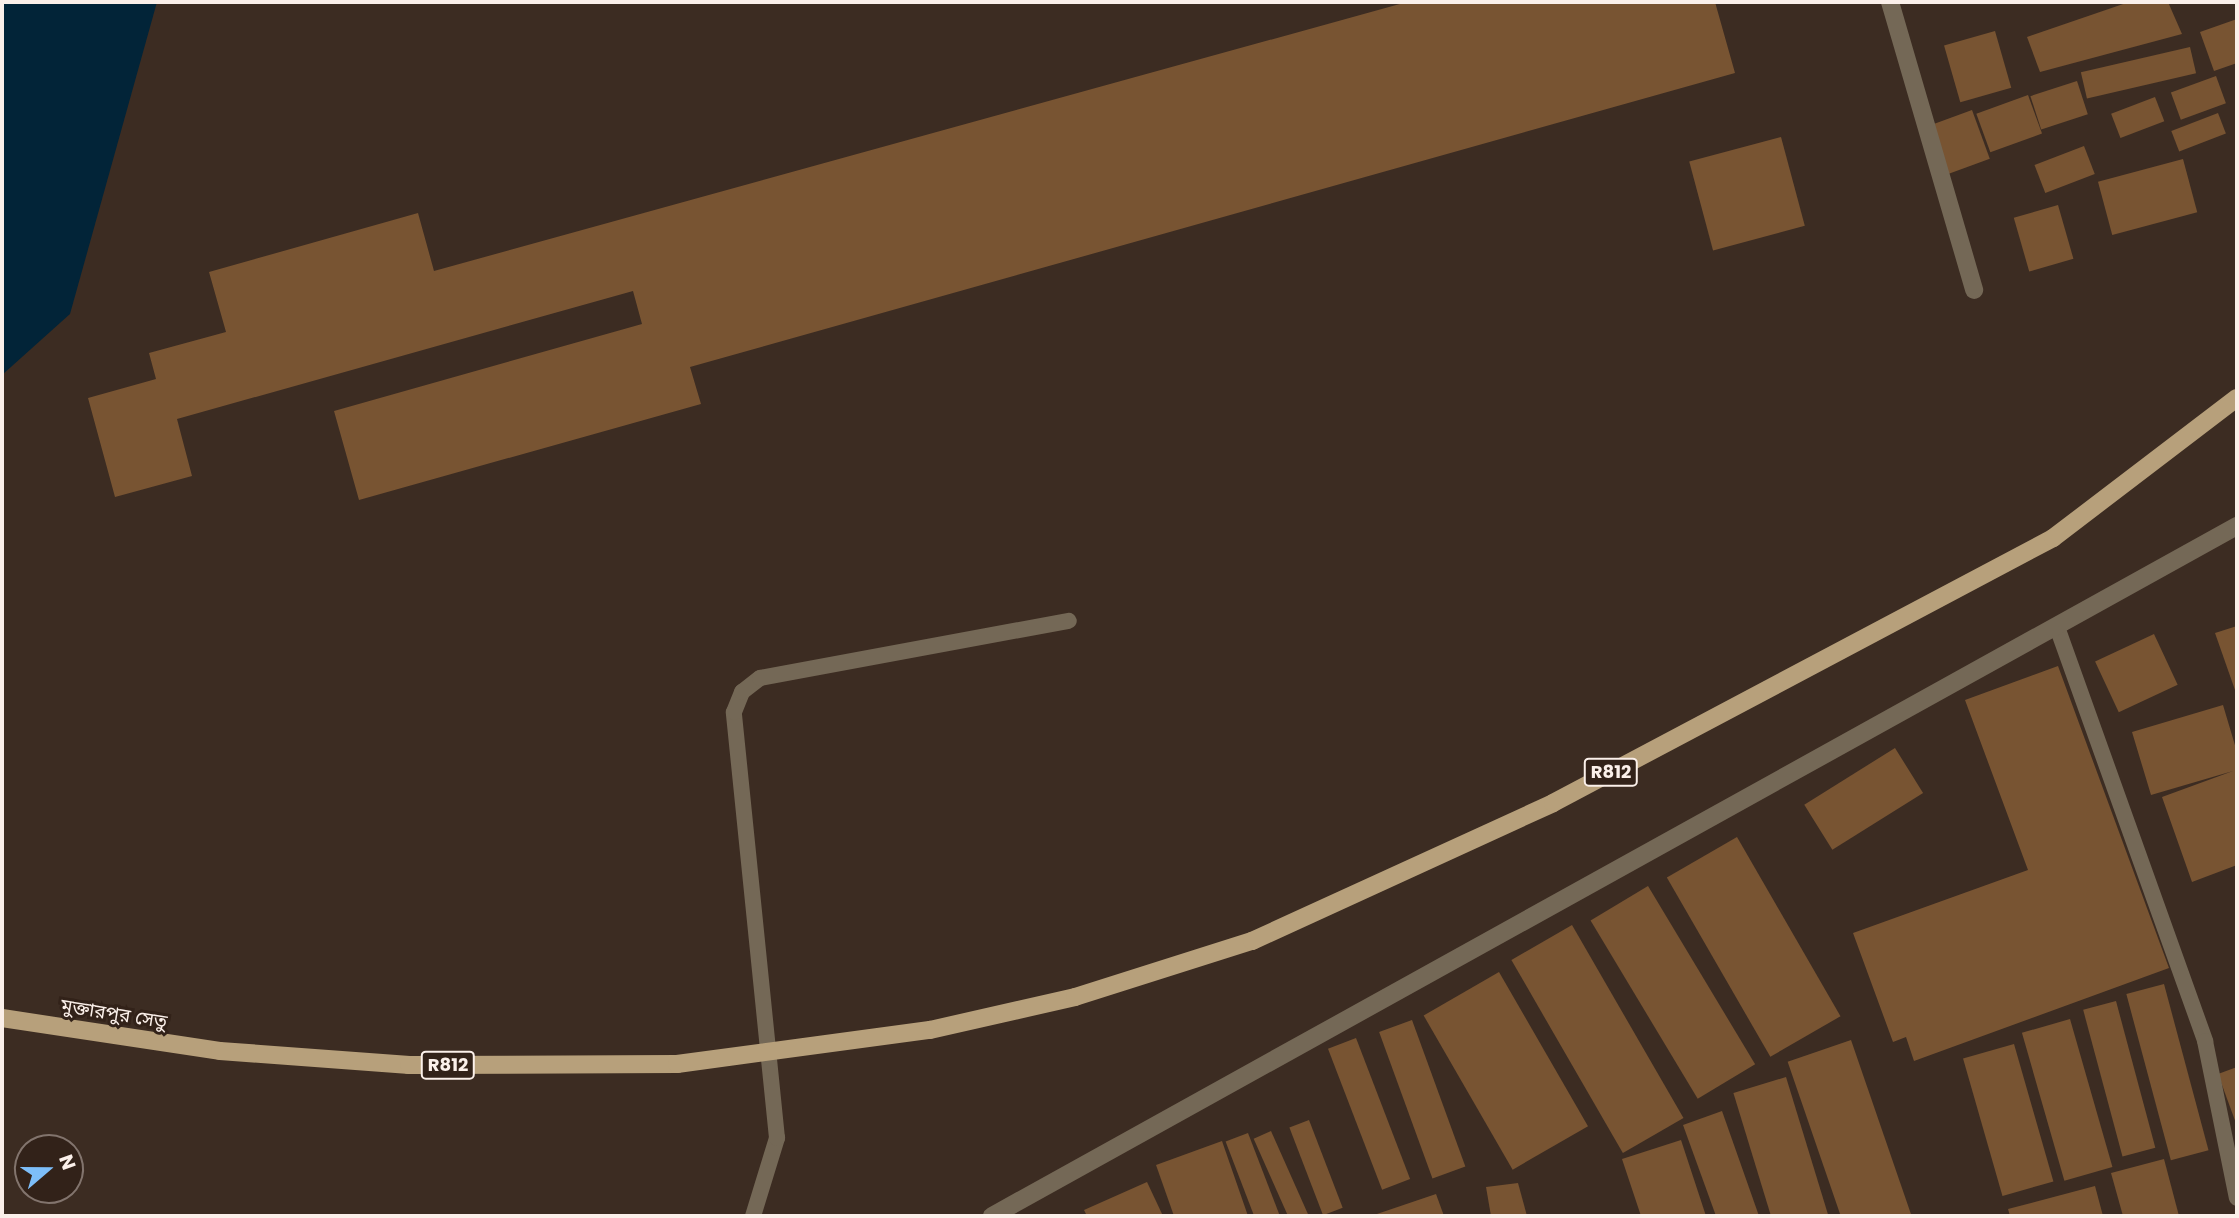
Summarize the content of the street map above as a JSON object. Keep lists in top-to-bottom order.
{
  "streets": {
    "main road": ["R812", "মুক্তারপুর সেতু"]
  },
  "north": "right"
}
